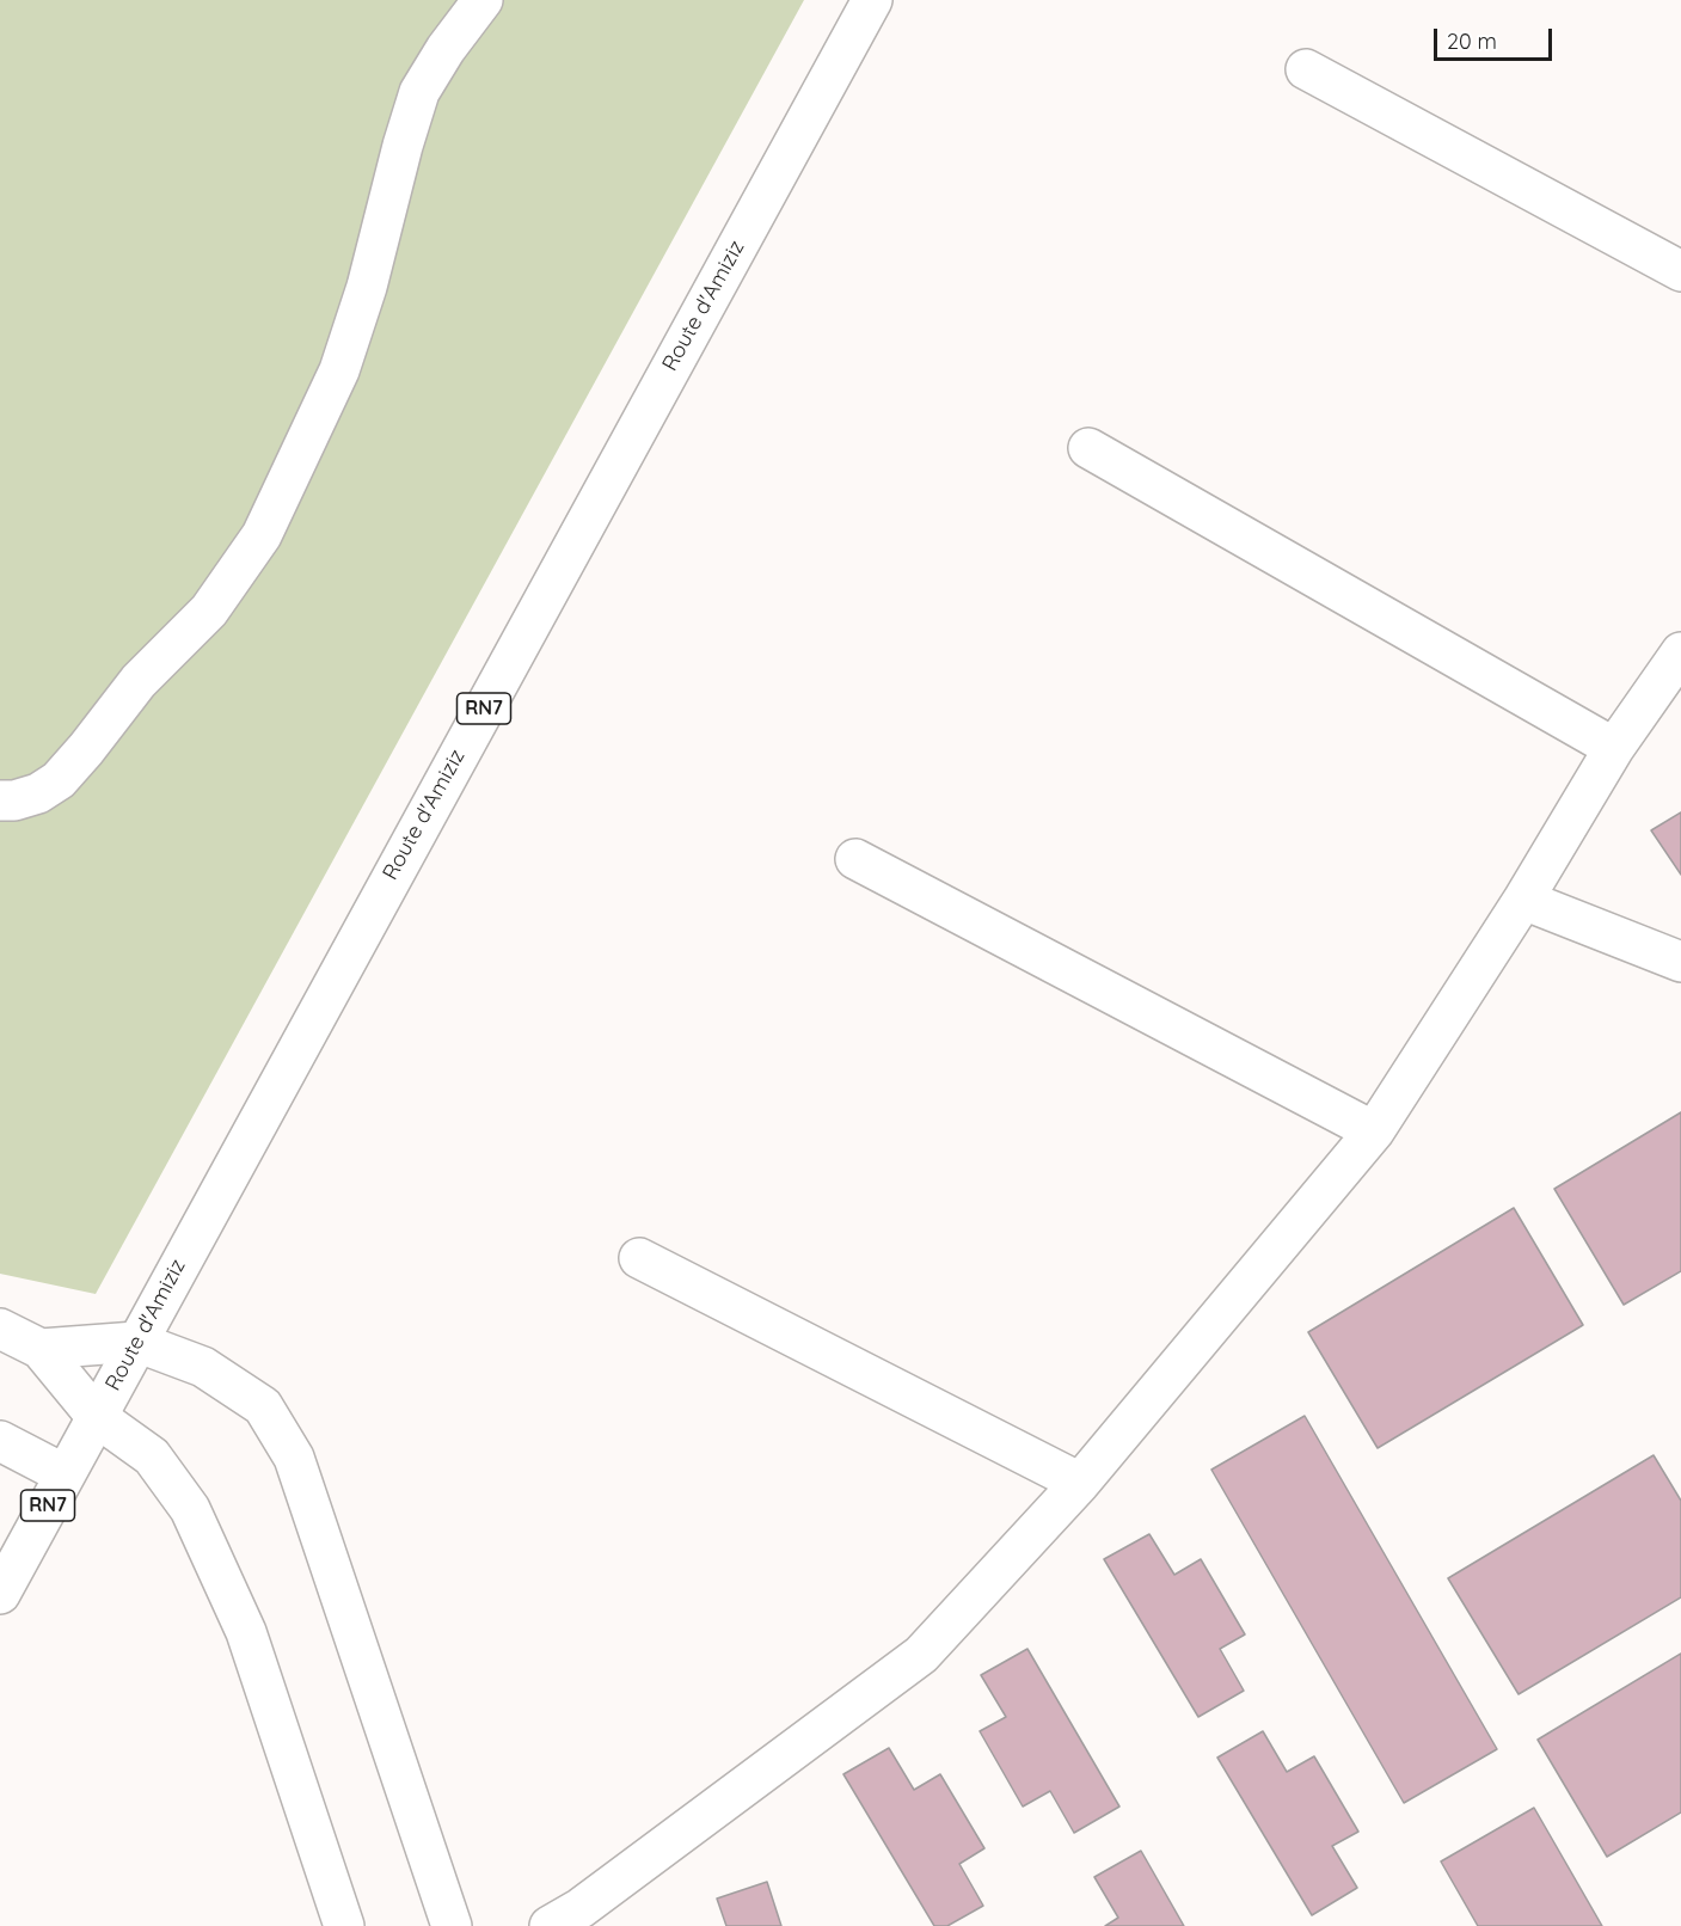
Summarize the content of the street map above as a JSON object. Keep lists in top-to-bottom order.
{
  "streets": {
    "street": ["Route d'Amiziz", "RN7"]
  },
  "scale_bar": "20 m"
}
